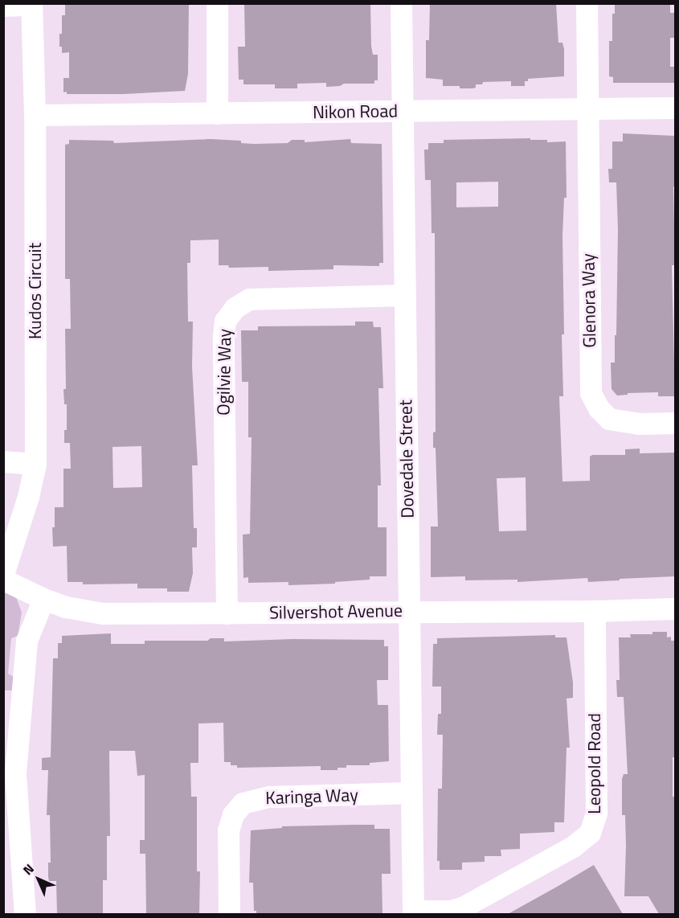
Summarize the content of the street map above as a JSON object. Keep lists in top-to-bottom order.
{
  "streets": {
    "street": [
      "Nikon Road",
      "Kudos Circuit",
      "Glenora Way",
      "Ogilvie Way",
      "Dovedale Street",
      "Silvershot Avenue",
      "Leopold Road",
      "Karinga Way"
    ]
  },
  "crossings": [
    ["Nikon Road", "Kudos Circuit"],
    ["Nikon Road", "Glenora Way"],
    ["Nikon Road", "Dovedale Street"],
    ["Ogilvie Way", "Dovedale Street"],
    ["Ogilvie Way", "Silvershot Avenue"],
    ["Dovedale Street", "Silvershot Avenue"],
    ["Dovedale Street", "Leopold Road"],
    ["Dovedale Street", "Karinga Way"],
    ["Silvershot Avenue", "Leopold Road"]
  ],
  "north": "top left"
}
